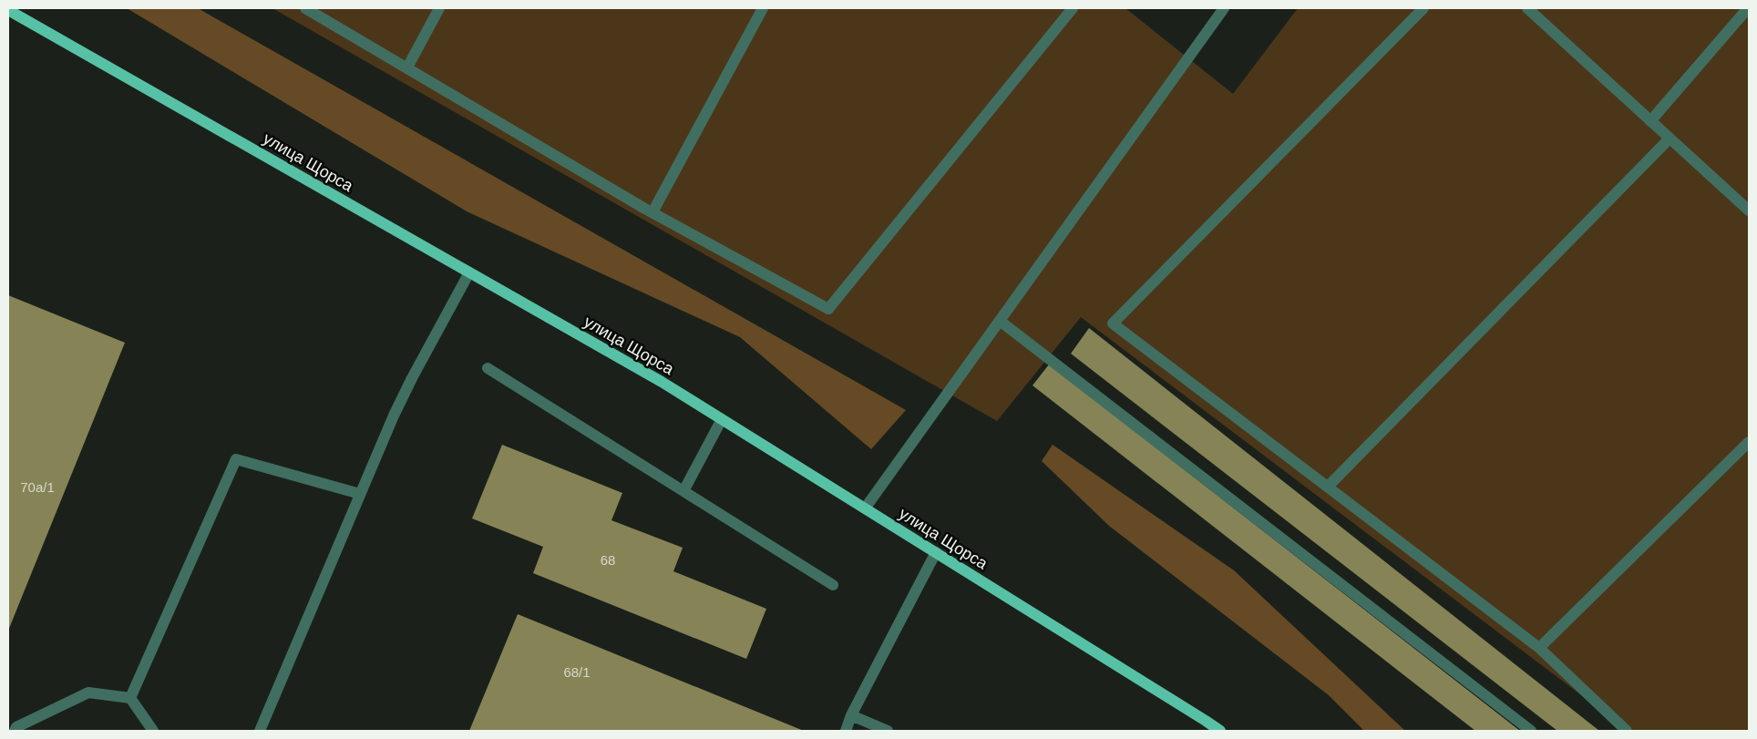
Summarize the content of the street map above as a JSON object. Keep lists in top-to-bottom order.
{
  "streets": {
    "main road": ["улица Щорса"]
  },
  "house_numbers": ["70а/1", "68", "68/1"]
}
